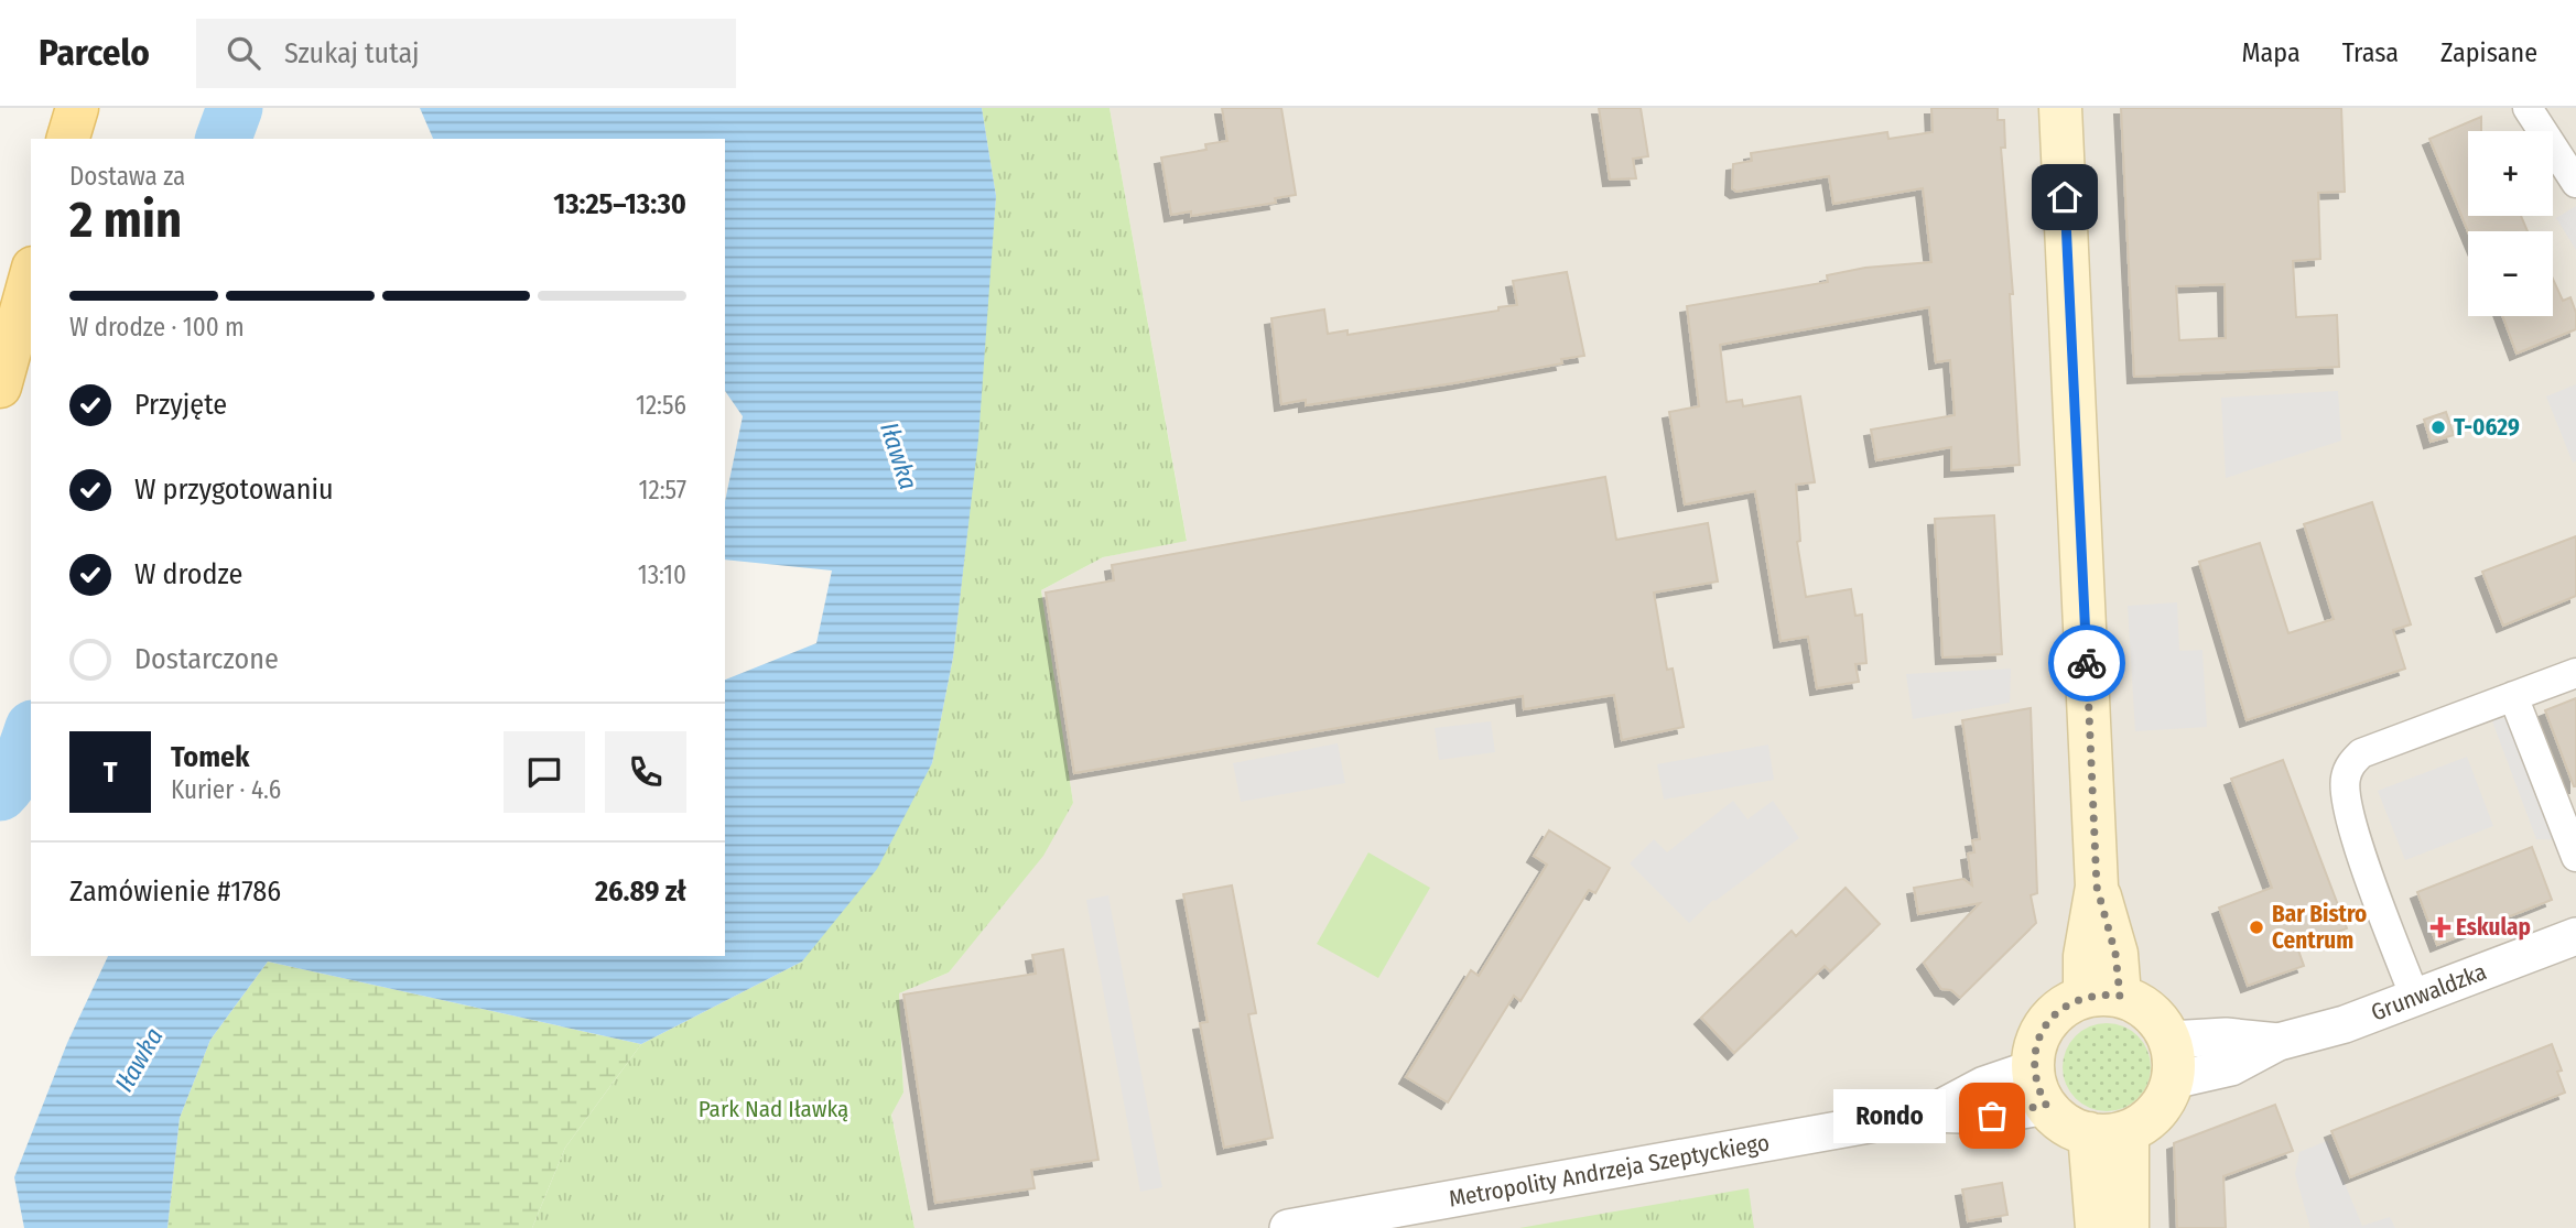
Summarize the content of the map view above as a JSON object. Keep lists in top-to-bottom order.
{
  "streets": {
    "street": ["Grunwaldzka", "Metropolity Andrzeja Szeptyckiego"]
  },
  "crossings": [
    ["Grunwaldzka", "Metropolity Andrzeja Szeptyckiego"]
  ],
  "water": ["Iławka"],
  "parks": ["Park Nad Iławką"],
  "places": {
    "other": ["T-0629", "Bar Bistro Centrum", "Rondo"],
    "health": ["Eskulap"]
  },
  "page": {
    "header": "Parcelo",
    "search": "Szukaj tutaj",
    "nav": ["Mapa", "Trasa", "Zapisane"],
    "map_buttons": ["+", "−"],
    "heading": ["2 min", "Dostawa za", "13:25–13:30"],
    "panel": [
      "Tomek",
      "Kurier · 4.6",
      "Zamówienie #1786",
      "26.89 zł"
    ],
    "bar": "W drodze · 100 m",
    "list": [
      ["Przyjęte", "12:56"],
      ["W przygotowaniu", "12:57"],
      ["W drodze", "13:10"],
      "Dostarczone"
    ],
    "round": "T",
    "bubble": "Rondo"
  }
}
